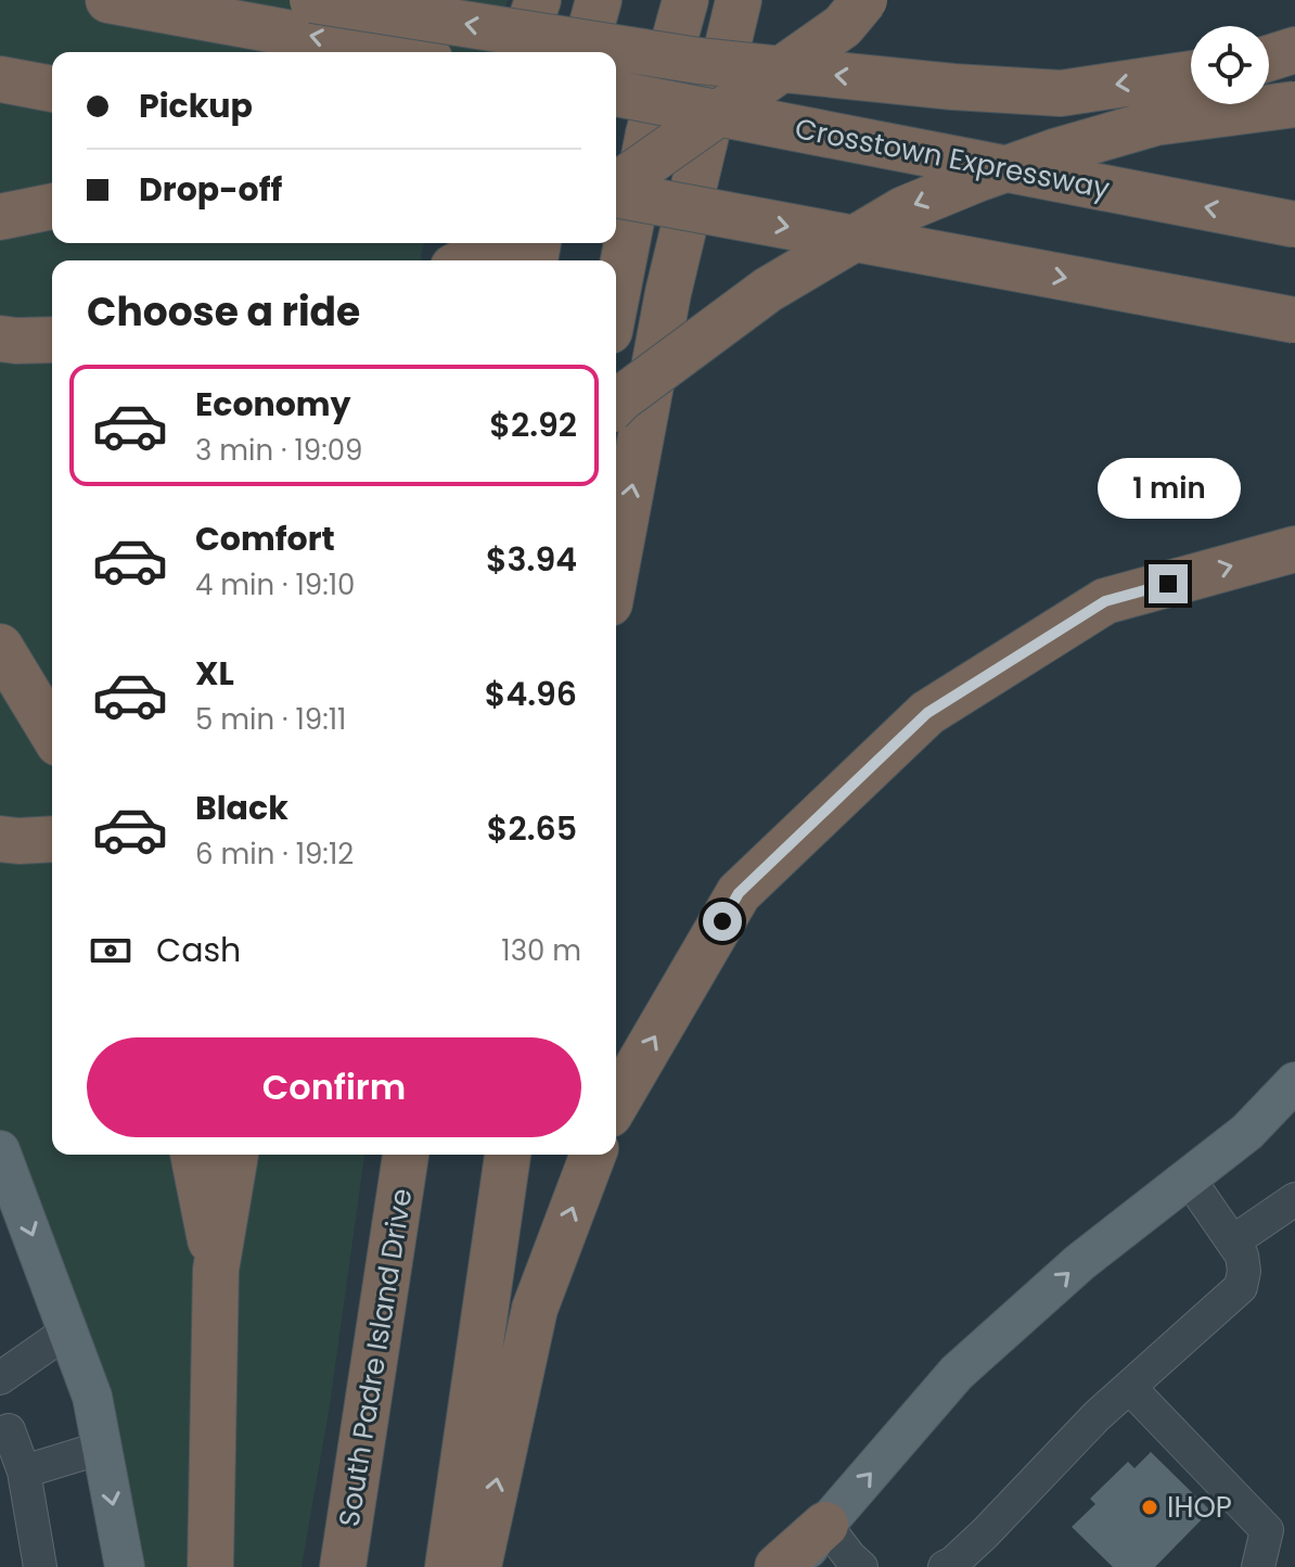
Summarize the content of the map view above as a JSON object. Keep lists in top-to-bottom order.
{
  "streets": {
    "highway": ["Crosstown Expressway", "South Padre Island Drive"]
  },
  "places": ["IHOP"],
  "page": {
    "banner": ["Pickup", "Drop-off"],
    "heading": "Choose a ride",
    "list": [
      {
        "name": "Economy",
        "note": "3 min · 19:09",
        "value": "$2.92"
      },
      {
        "name": "Comfort",
        "note": "4 min · 19:10",
        "value": "$3.94"
      },
      {
        "name": "XL",
        "note": "5 min · 19:11",
        "value": "$4.96"
      },
      {
        "name": "Black",
        "note": "6 min · 19:12",
        "value": "$2.65"
      }
    ],
    "bubble": "1 min",
    "pay": ["Cash", "130 m"],
    "buttons": "Confirm"
  }
}
